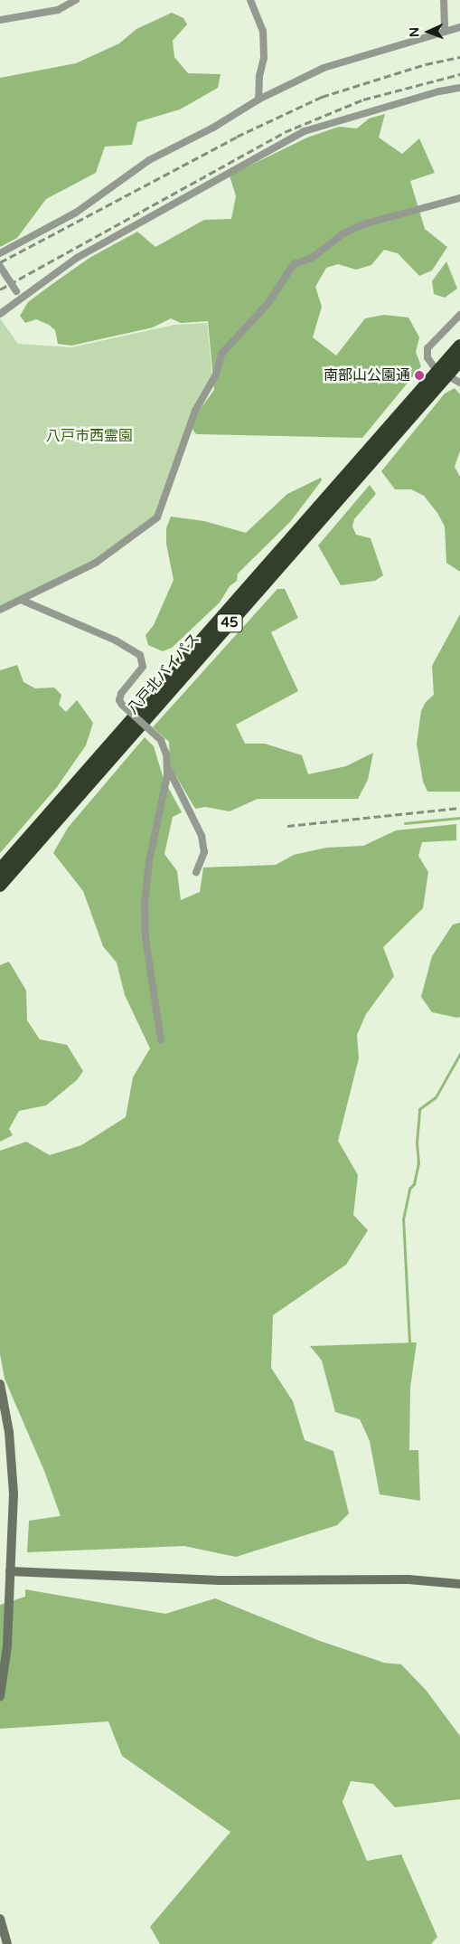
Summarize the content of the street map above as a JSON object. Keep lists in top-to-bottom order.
{
  "streets": {
    "highway": ["45", "八戸北バイパス"]
  },
  "parks": ["八戸市西霊園"],
  "places": ["南部山公園通"],
  "north": "left"
}
